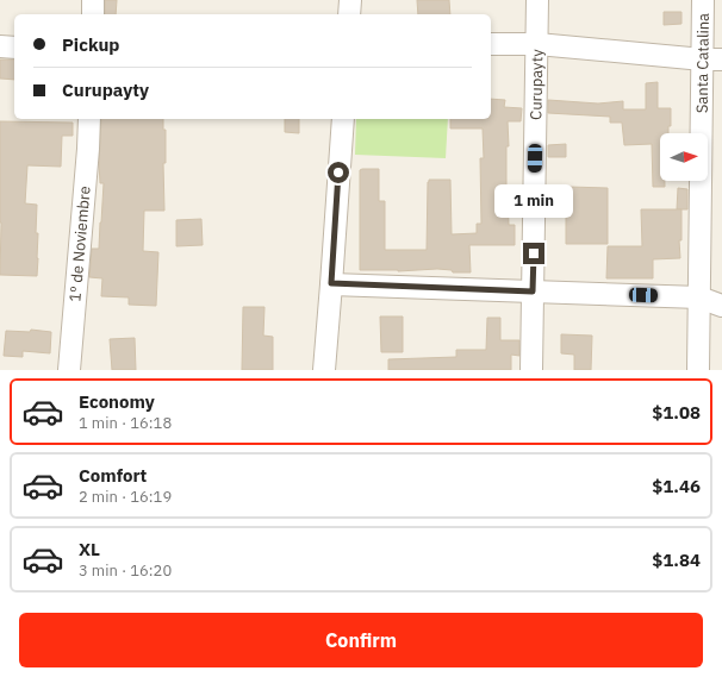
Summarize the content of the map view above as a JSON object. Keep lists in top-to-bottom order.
{
  "streets": {
    "street": ["Santa Catalina", "Curupayty", "1º de Noviembre"]
  },
  "north": "right",
  "page": {
    "banner": ["Pickup", "Curupayty"],
    "bubble": "1 min",
    "list": [
      {
        "name": "Economy",
        "note": "1 min · 16:18",
        "value": "$1.08"
      },
      {
        "name": "Comfort",
        "note": "2 min · 16:19",
        "value": "$1.46"
      },
      {
        "name": "XL",
        "note": "3 min · 16:20",
        "value": "$1.84"
      }
    ],
    "buttons": "Confirm"
  }
}
